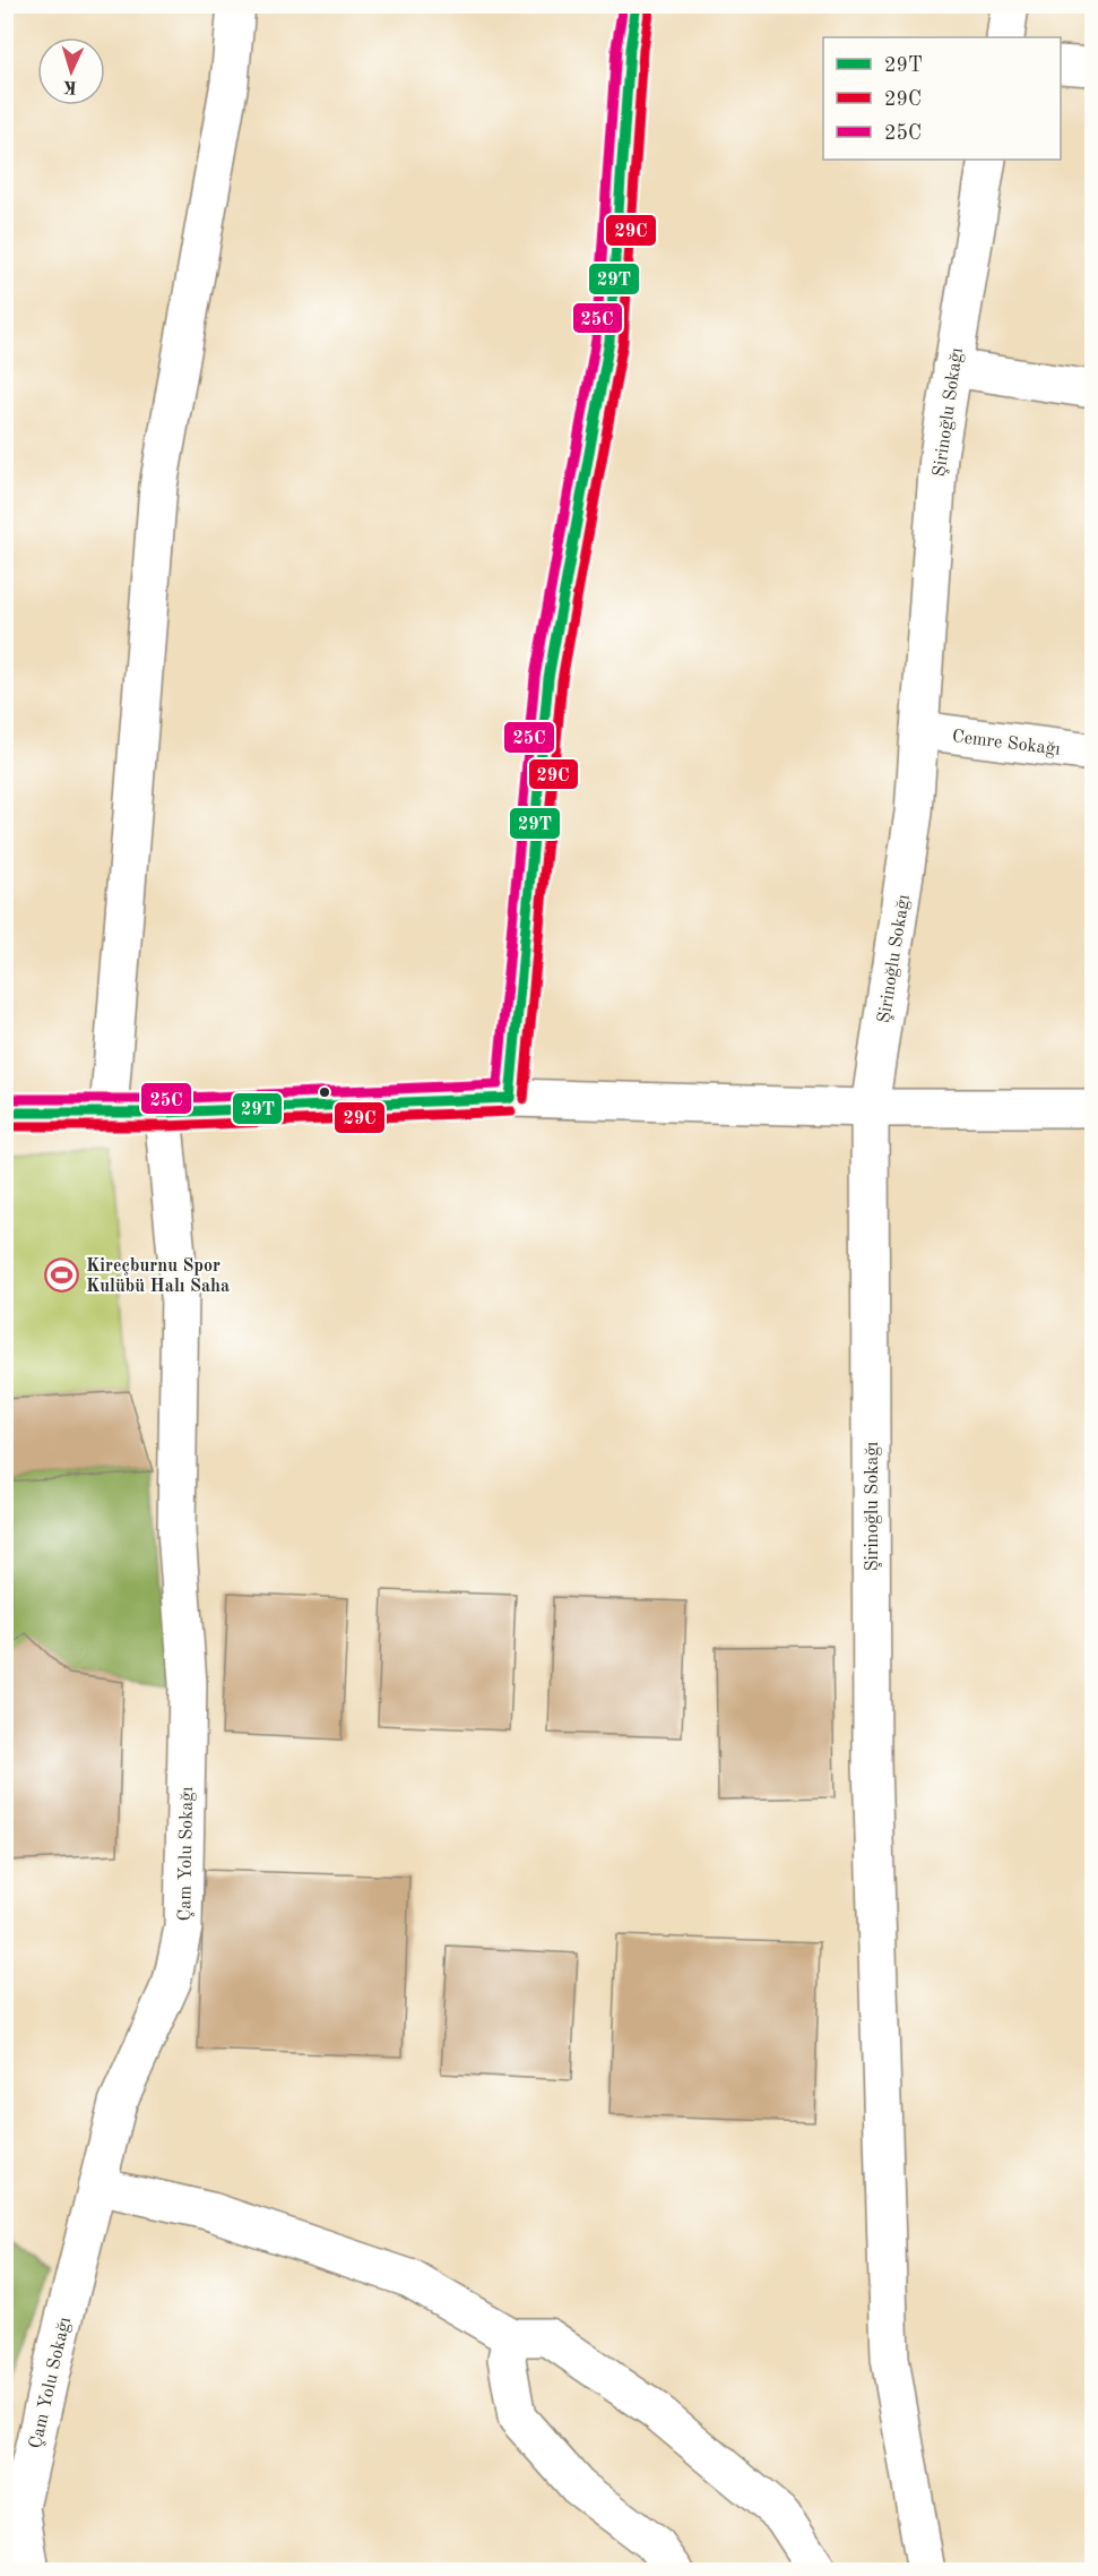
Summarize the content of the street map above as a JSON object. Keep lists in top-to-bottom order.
{
  "streets": {
    "street": ["Şirinoğlu Sokağı", "Cemre Sokağı", "Çam Yolu Sokağı"]
  },
  "crossings": [
    ["Şirinoğlu Sokağı", "Cemre Sokağı"]
  ],
  "places": {
    "sports": ["Kireçburnu Spor Kulübü Halı Saha"]
  },
  "lines": ["transit line 29T", "transit line 25C", "transit line 29C"],
  "legend": ["29T", "29C", "25C"],
  "north": "bottom"
}
